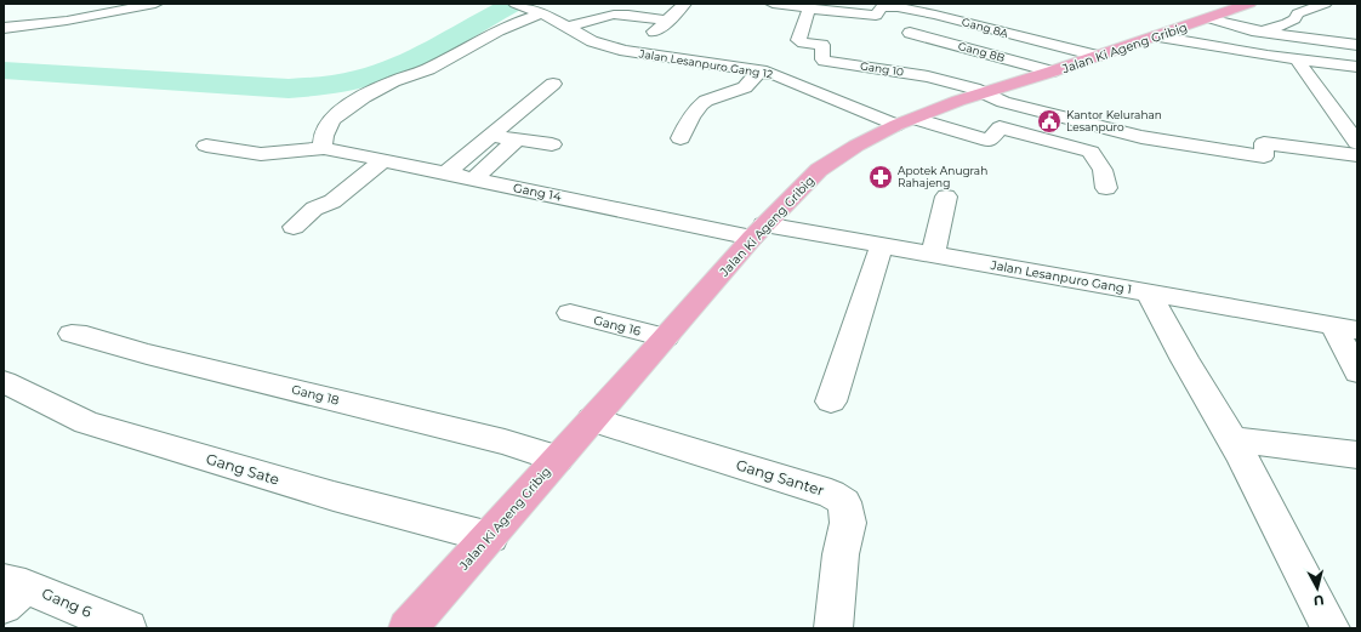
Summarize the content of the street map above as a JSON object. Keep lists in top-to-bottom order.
{
  "streets": {
    "main road": ["Jalan Ki Ageng Gribig"],
    "street": [
      "Gang 8A",
      "Gang 8B",
      "Jalan Lesanpuro Gang 12",
      "Gang 10",
      "Gang 14",
      "Jalan Lesanpuro Gang 1",
      "Gang 16",
      "Gang 18",
      "Gang Sate",
      "Gang Santer",
      "Gang 6"
    ]
  },
  "crossings": [
    ["Gang 8A", "Jalan Ki Ageng Gribig"],
    ["Jalan Ki Ageng Gribig", "Gang 8B"],
    ["Jalan Ki Ageng Gribig", "Jalan Lesanpuro Gang 12"],
    ["Jalan Ki Ageng Gribig", "Gang 10"],
    ["Jalan Ki Ageng Gribig", "Gang 14"],
    ["Jalan Ki Ageng Gribig", "Jalan Lesanpuro Gang 1"],
    ["Jalan Ki Ageng Gribig", "Gang 16"],
    ["Jalan Ki Ageng Gribig", "Gang 18"],
    ["Jalan Ki Ageng Gribig", "Gang Sate"],
    ["Jalan Ki Ageng Gribig", "Gang Santer"],
    ["Gang 14", "Jalan Lesanpuro Gang 1"]
  ],
  "places": {
    "public building": ["Kantor Kelurahan Lesanpuro"],
    "pharmacy": ["Apotek Anugrah Rahajeng"]
  },
  "north": "bottom"
}
